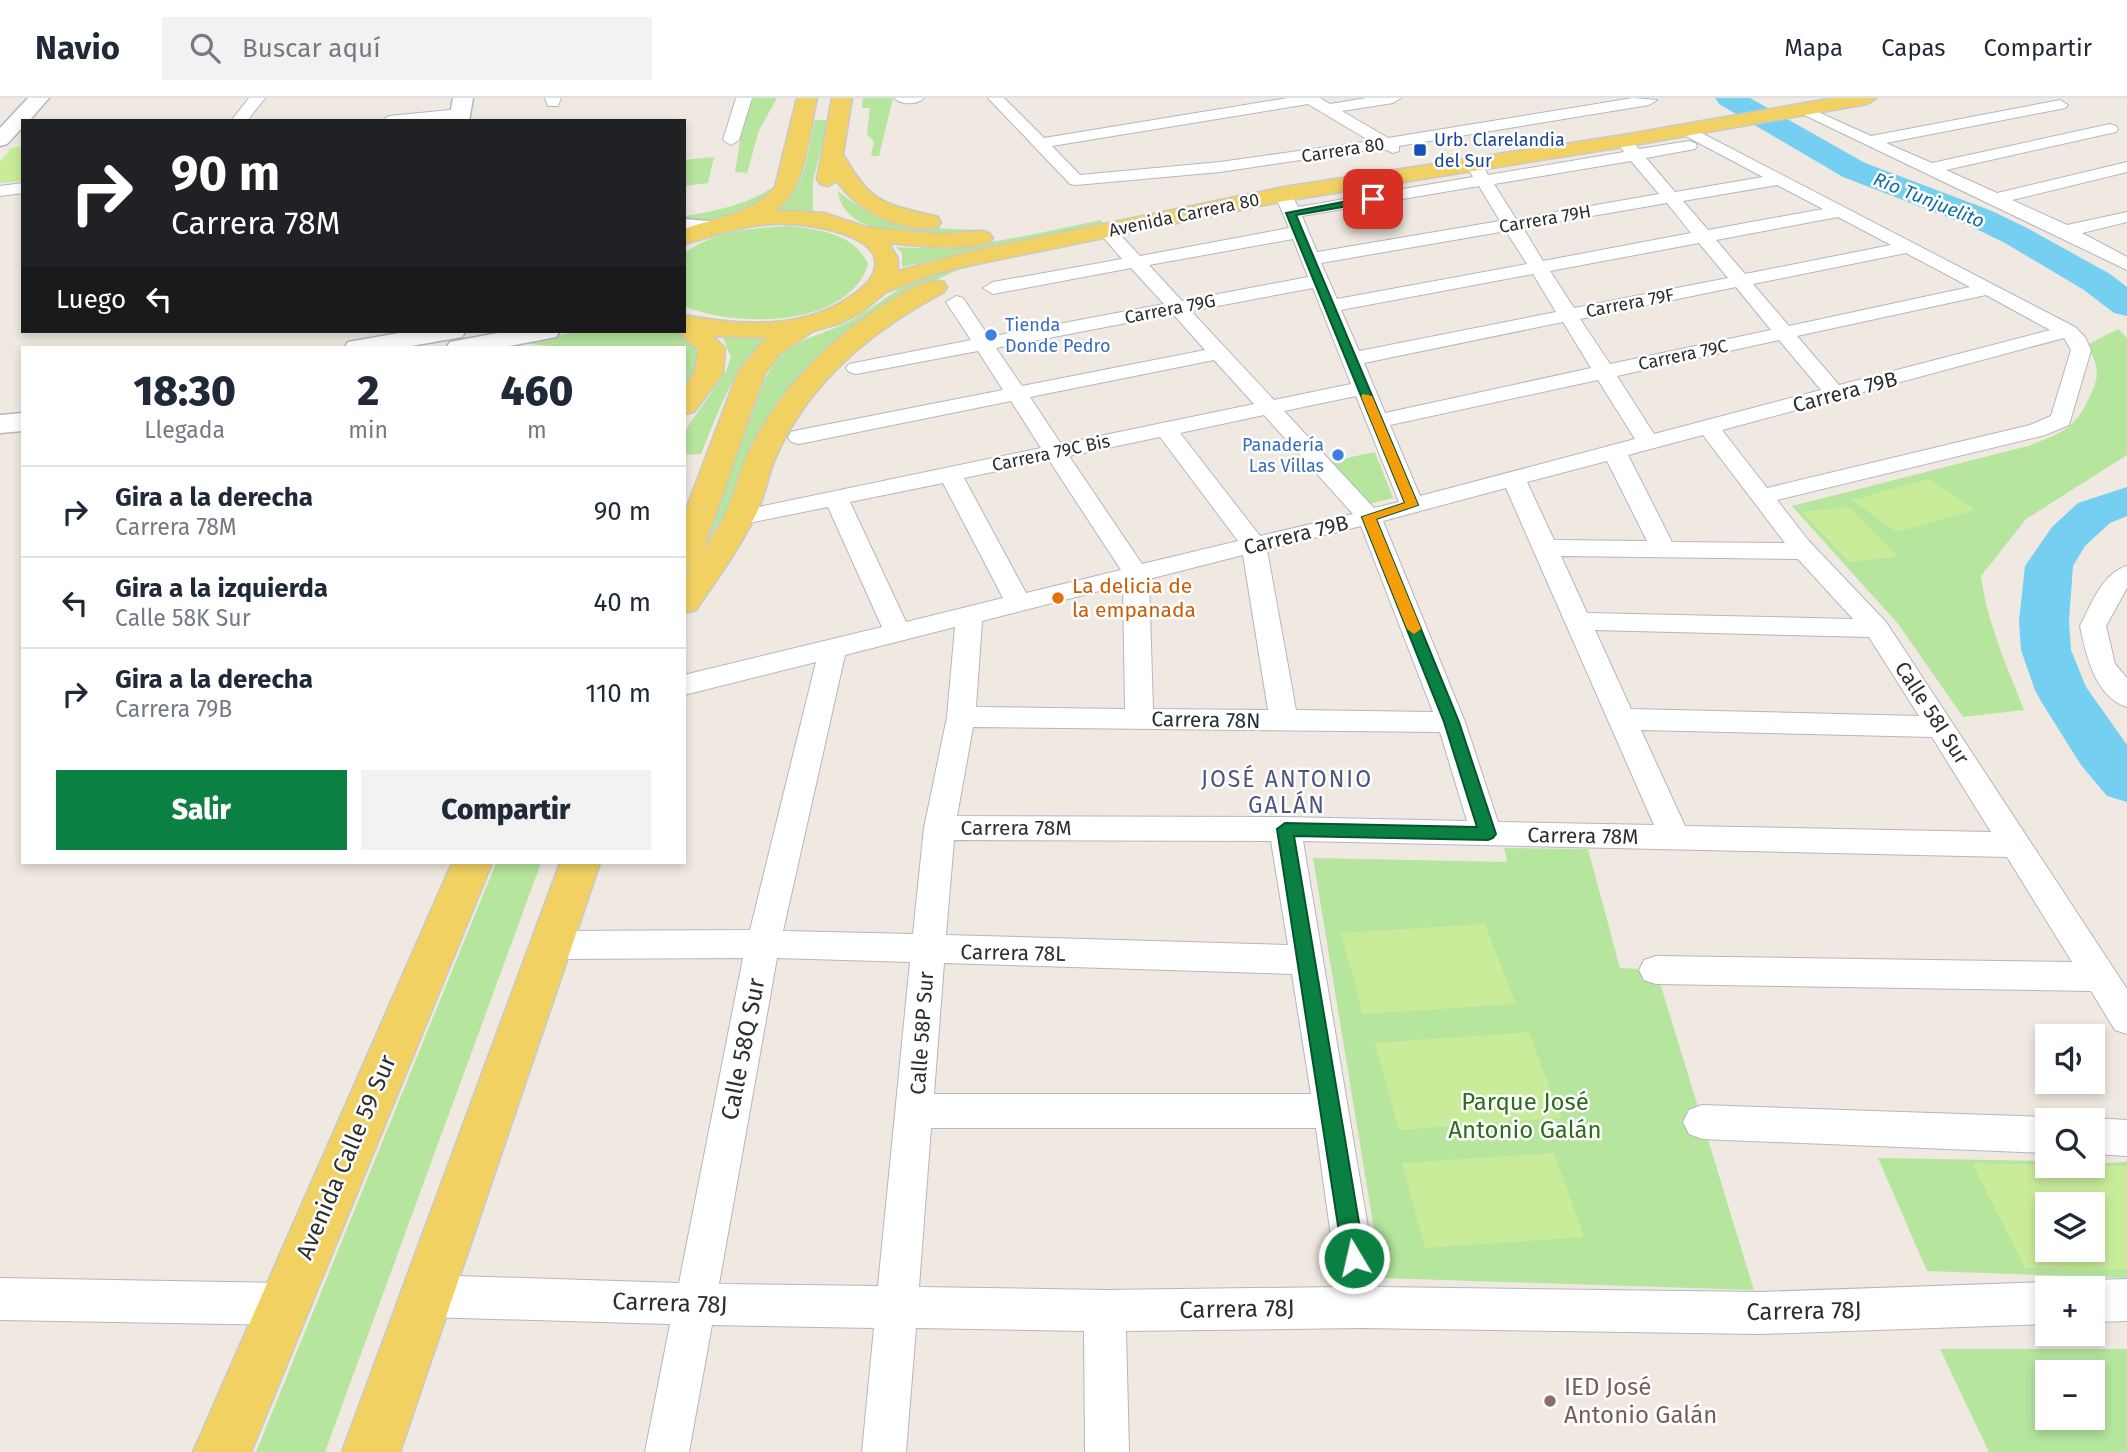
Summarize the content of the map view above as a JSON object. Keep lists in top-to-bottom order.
{
  "streets": {
    "main road": ["Avenida Carrera 80", "Avenida Calle 59 Sur"],
    "street": [
      "Carrera 80",
      "Carrera 79H",
      "Carrera 79F",
      "Carrera 79G",
      "Carrera 79C",
      "Carrera 79B",
      "Carrera 79C Bis",
      "Calle 58I Sur",
      "Carrera 78N",
      "Carrera 78M",
      "Carrera 78L",
      "Calle 58P Sur",
      "Calle 58Q Sur",
      "Carrera 78J"
    ]
  },
  "crossings": [
    ["Carrera 79B", "Calle 58I Sur"],
    ["Carrera 79B", "Calle 58P Sur"],
    ["Carrera 79B", "Calle 58Q Sur"],
    ["Calle 58I Sur", "Carrera 78M"],
    ["Carrera 78N", "Calle 58P Sur"],
    ["Carrera 78M", "Calle 58P Sur"],
    ["Carrera 78L", "Calle 58P Sur"],
    ["Carrera 78L", "Calle 58Q Sur"],
    ["Calle 58P Sur", "Carrera 78J"],
    ["Calle 58Q Sur", "Carrera 78J"]
  ],
  "districts": ["JOSÉ ANTONIO GALÁN"],
  "water": ["Río Tunjuelito"],
  "parks": ["Parque José Antonio Galán"],
  "places": {
    "transit": ["Urb. Clarelandia del Sur"],
    "other": [
      "Tienda Donde Pedro",
      "Panadería Las Villas",
      "La delicia de la empanada",
      "IED José Antonio Galán"
    ]
  },
  "page": {
    "header": "Navio",
    "search": "Buscar aquí",
    "nav": ["Mapa", "Capas", "Compartir"],
    "turn": ["90 m", "Carrera 78M"],
    "then": "Luego",
    "eta": [
      "18:30",
      "Llegada",
      "2",
      "min",
      "460",
      "m"
    ],
    "list": [
      {
        "name": "Gira a la derecha",
        "note": "Carrera 78M",
        "value": "90 m"
      },
      {
        "name": "Gira a la izquierda",
        "note": "Calle 58K Sur",
        "value": "40 m"
      },
      {
        "name": "Gira a la derecha",
        "note": "Carrera 79B",
        "value": "110 m"
      }
    ],
    "buttons": ["Salir", "Compartir"],
    "map_buttons": ["+", "−"]
  }
}
